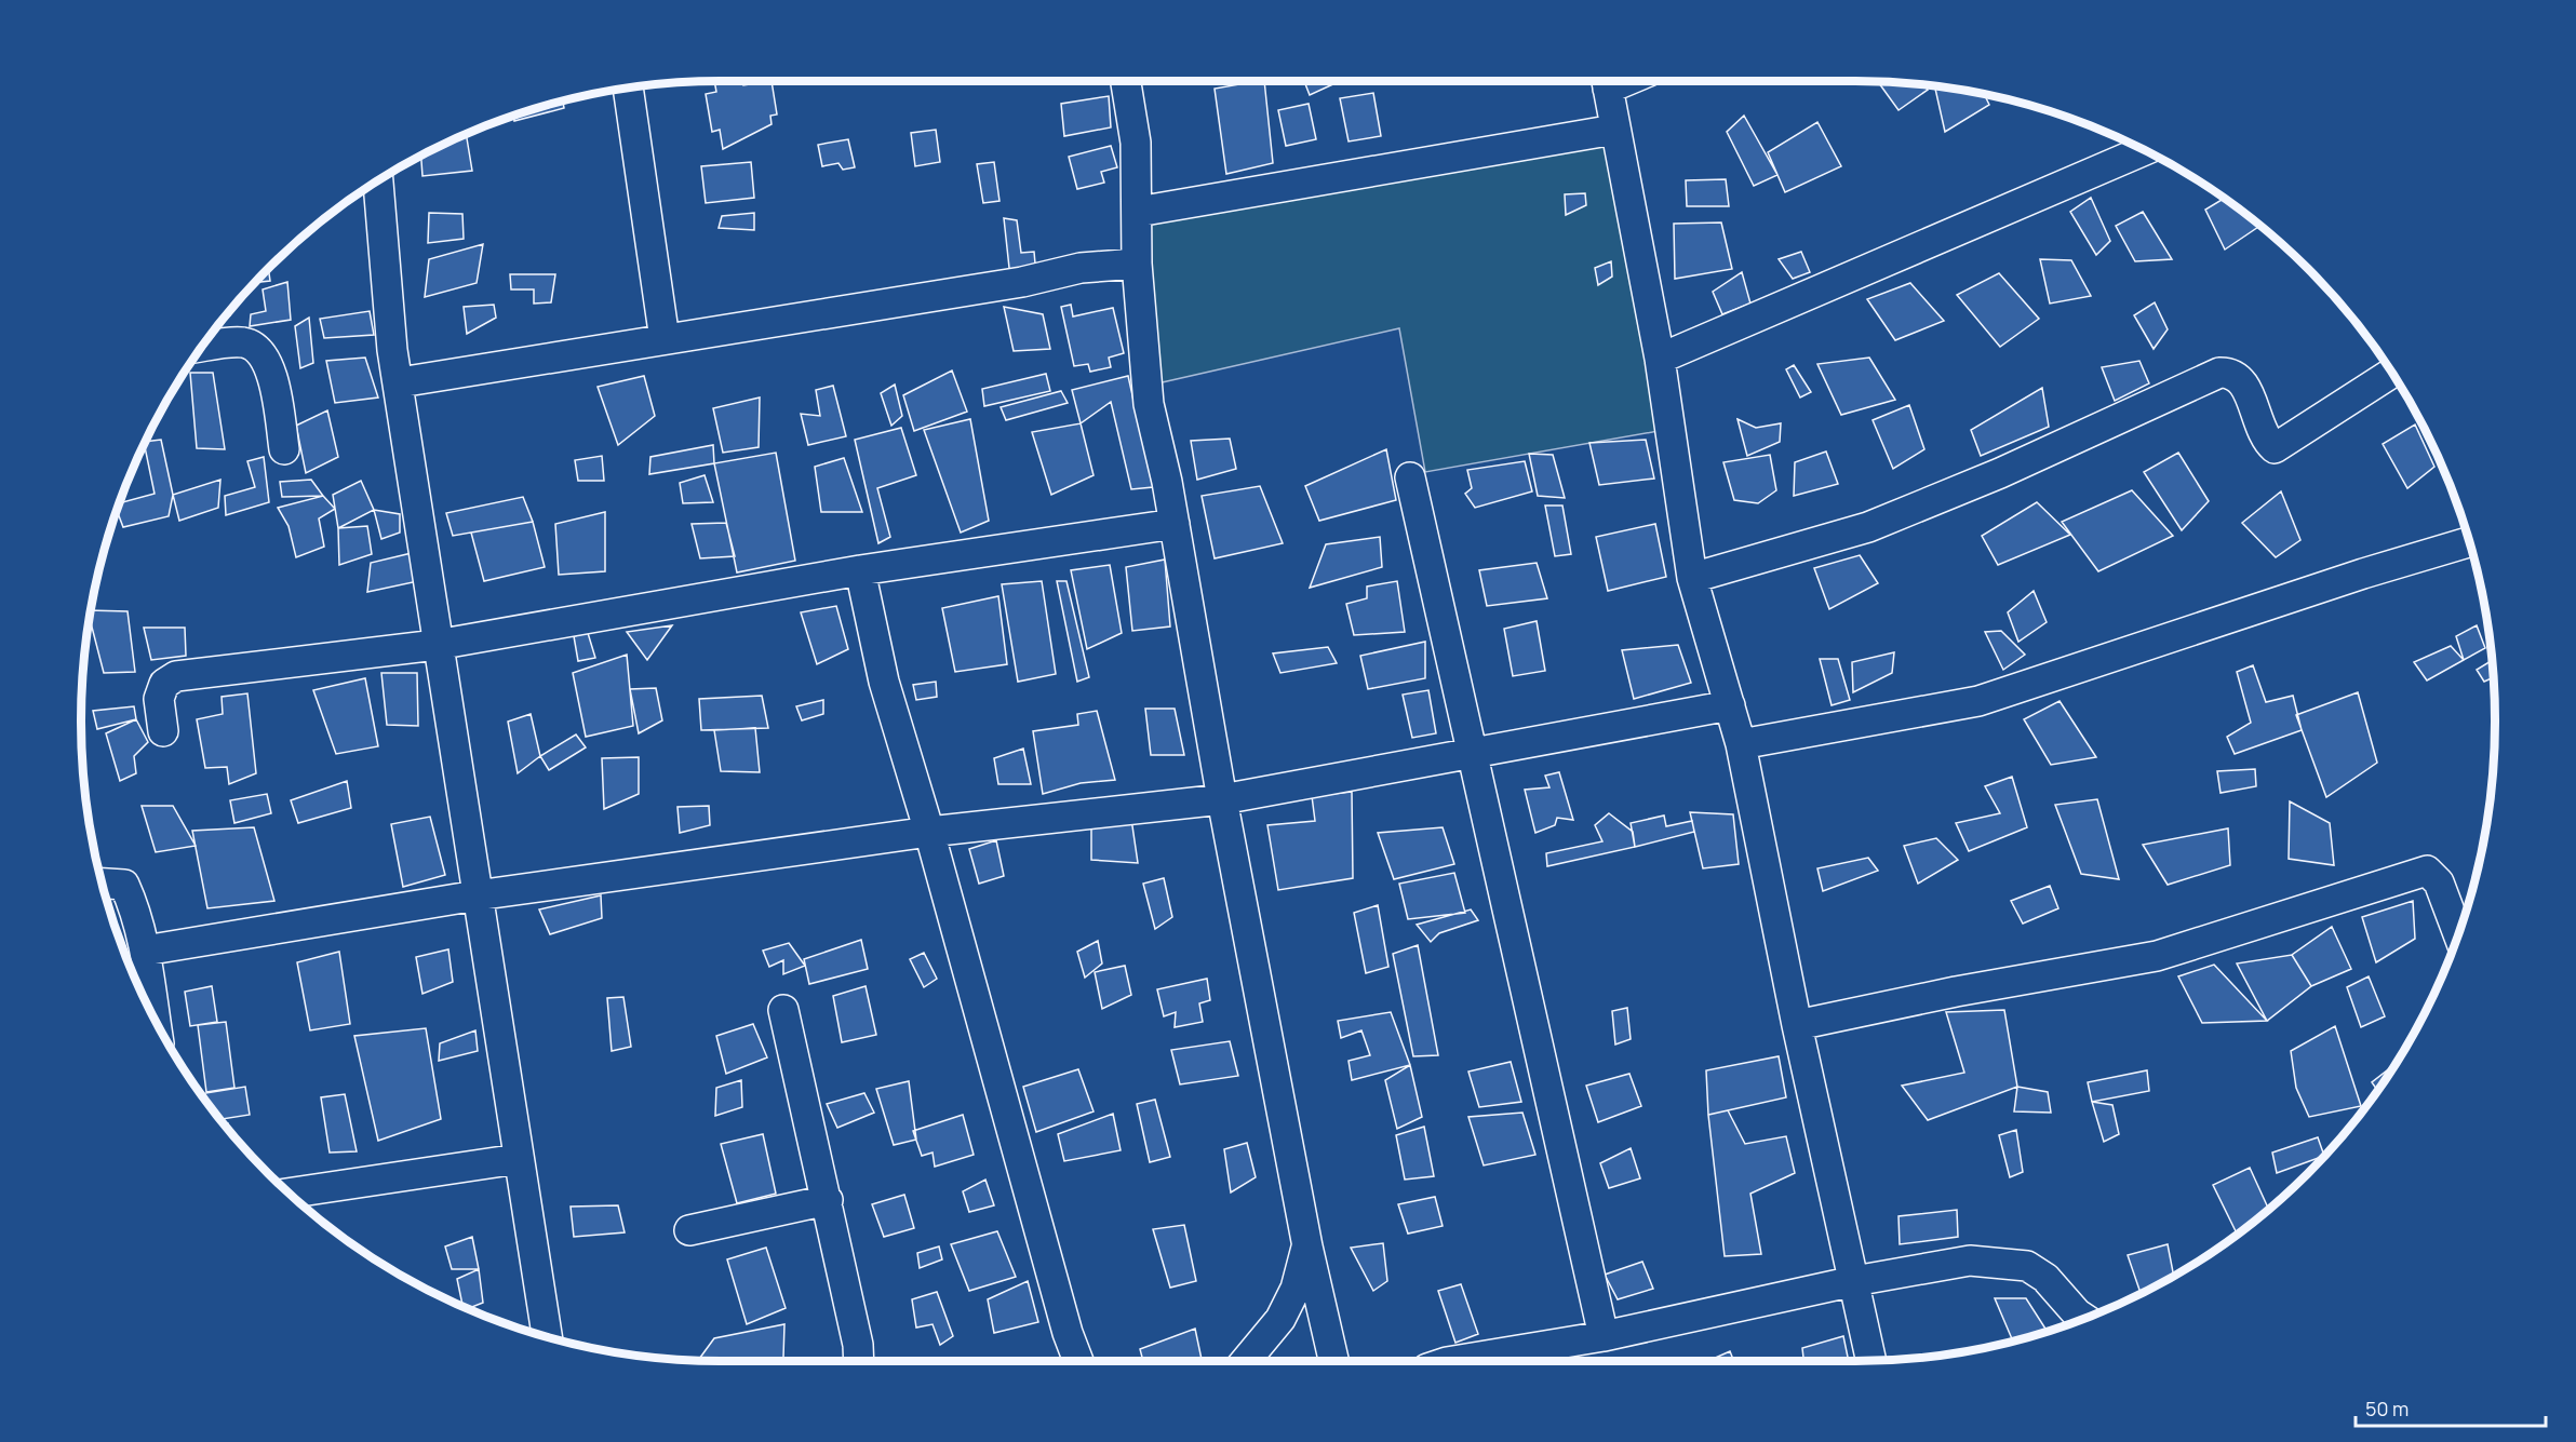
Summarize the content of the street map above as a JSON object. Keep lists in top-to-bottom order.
{
  "scale_bar": "50 m"
}
